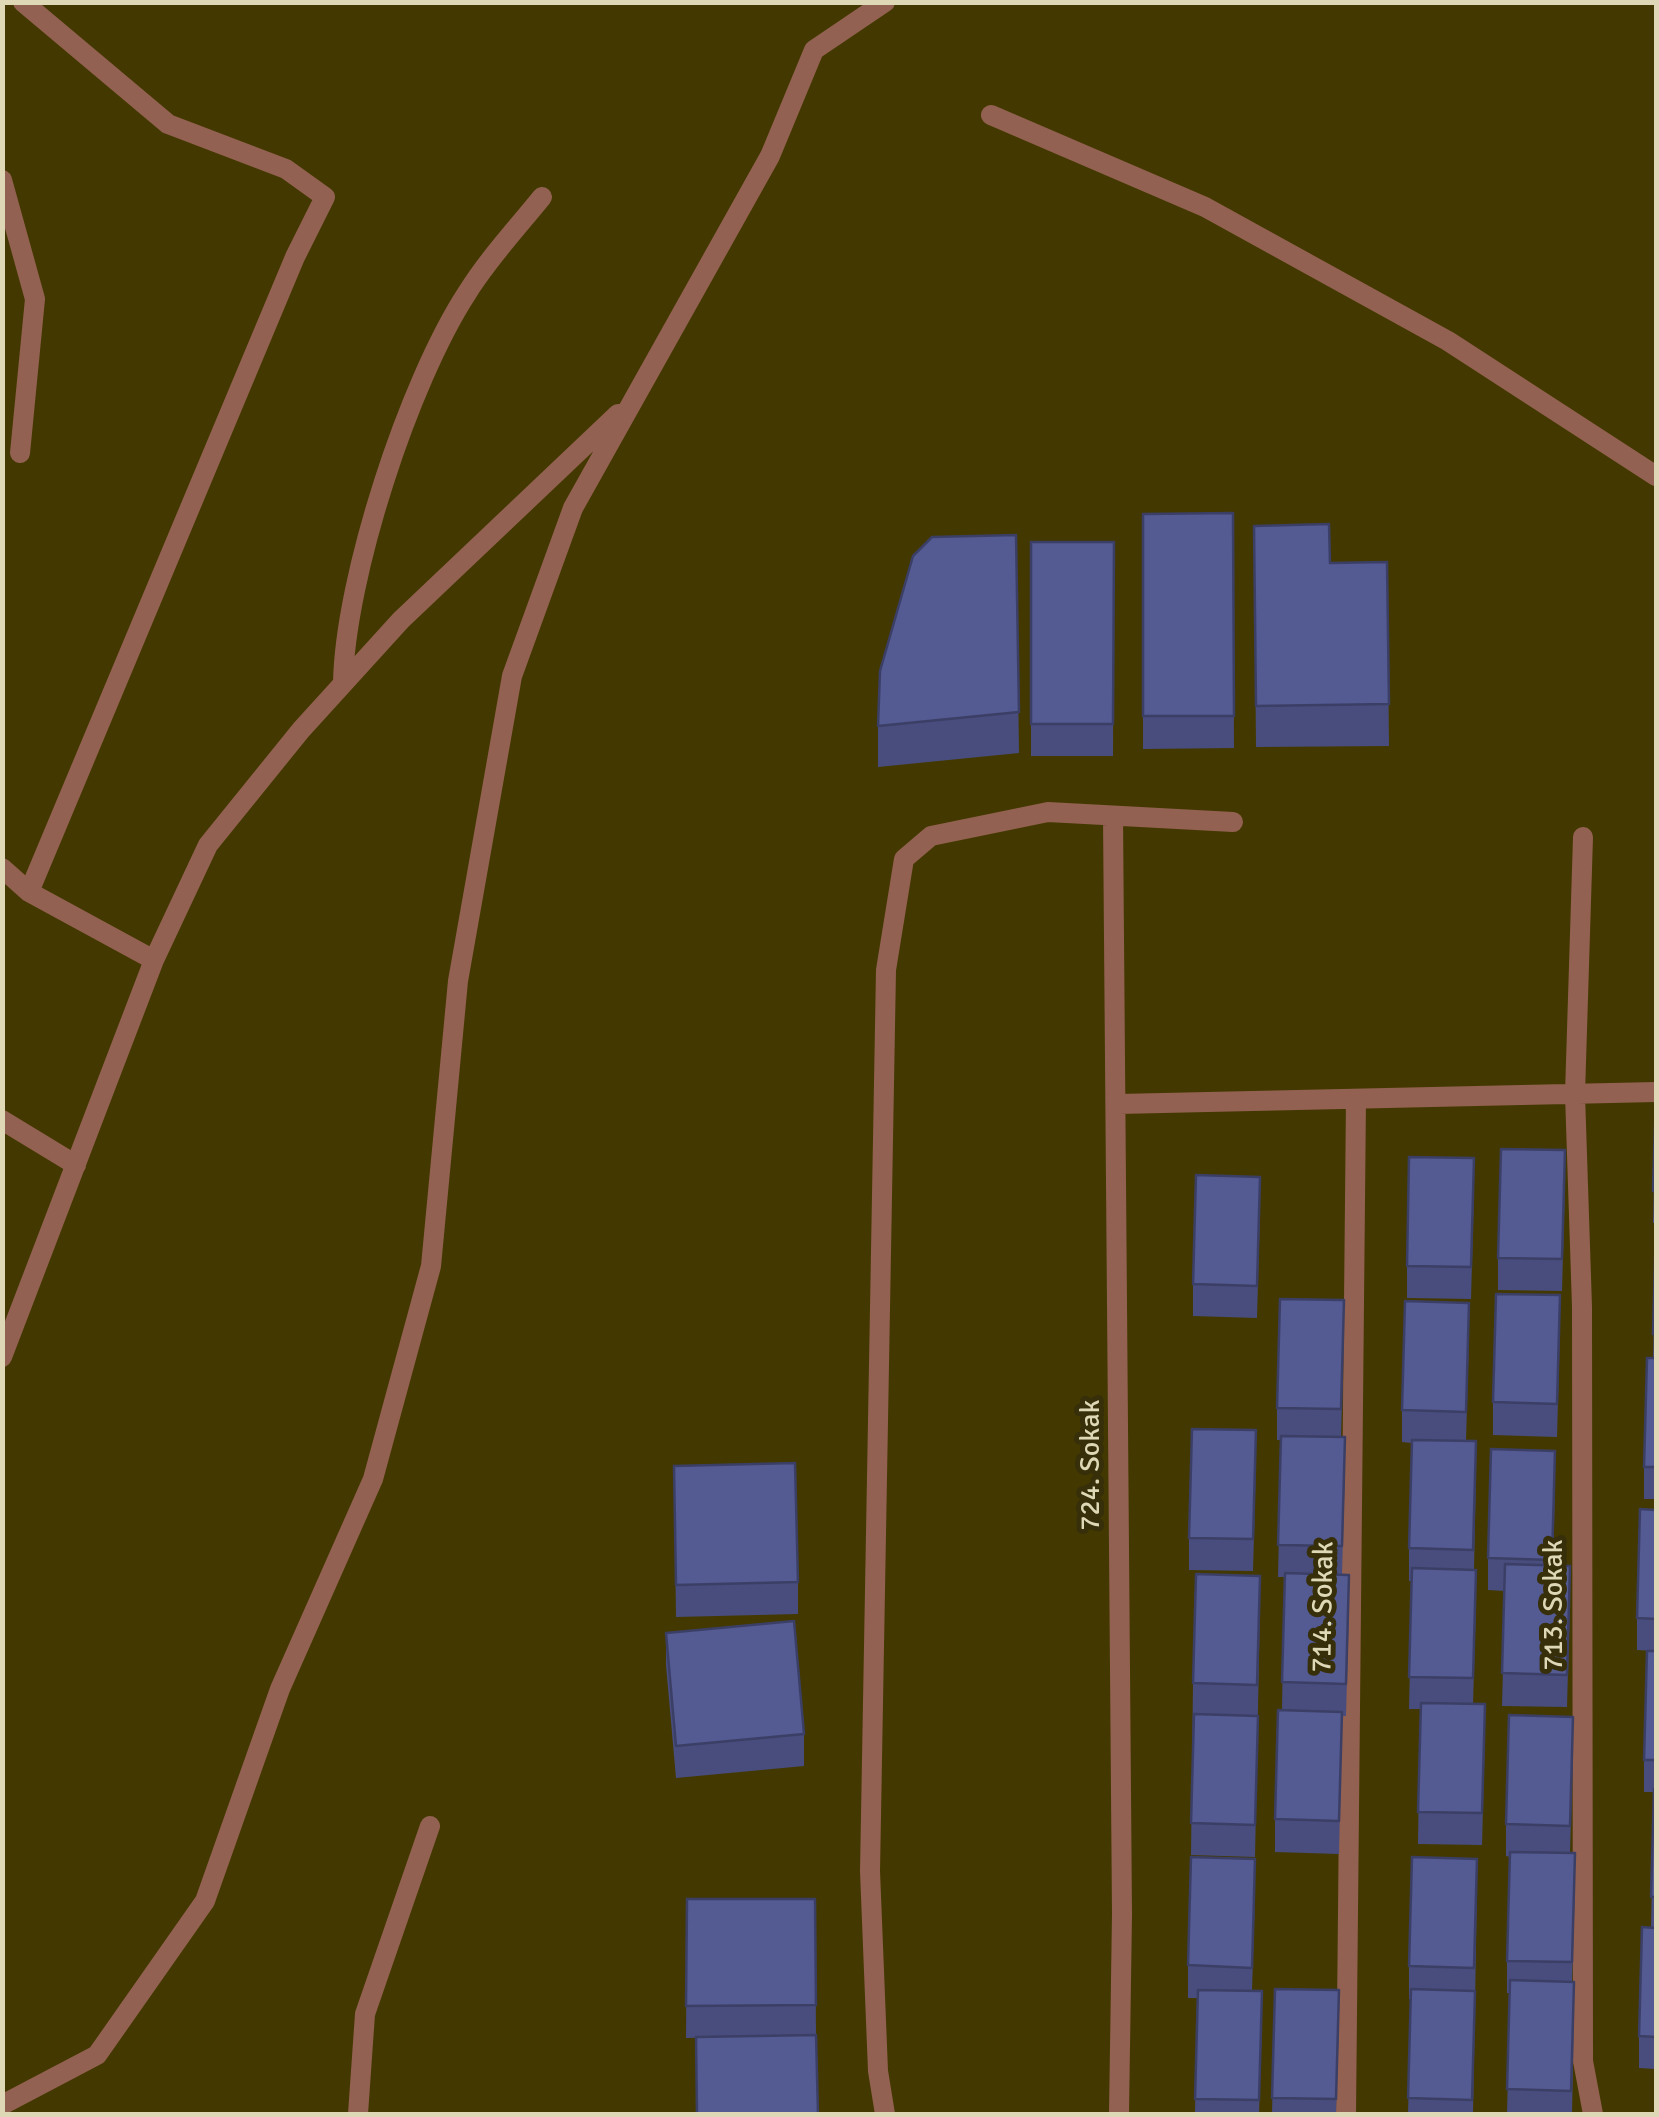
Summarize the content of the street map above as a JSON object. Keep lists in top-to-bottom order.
{
  "streets": {
    "street": ["724. Sokak", "713. Sokak", "714. Sokak"]
  }
}
